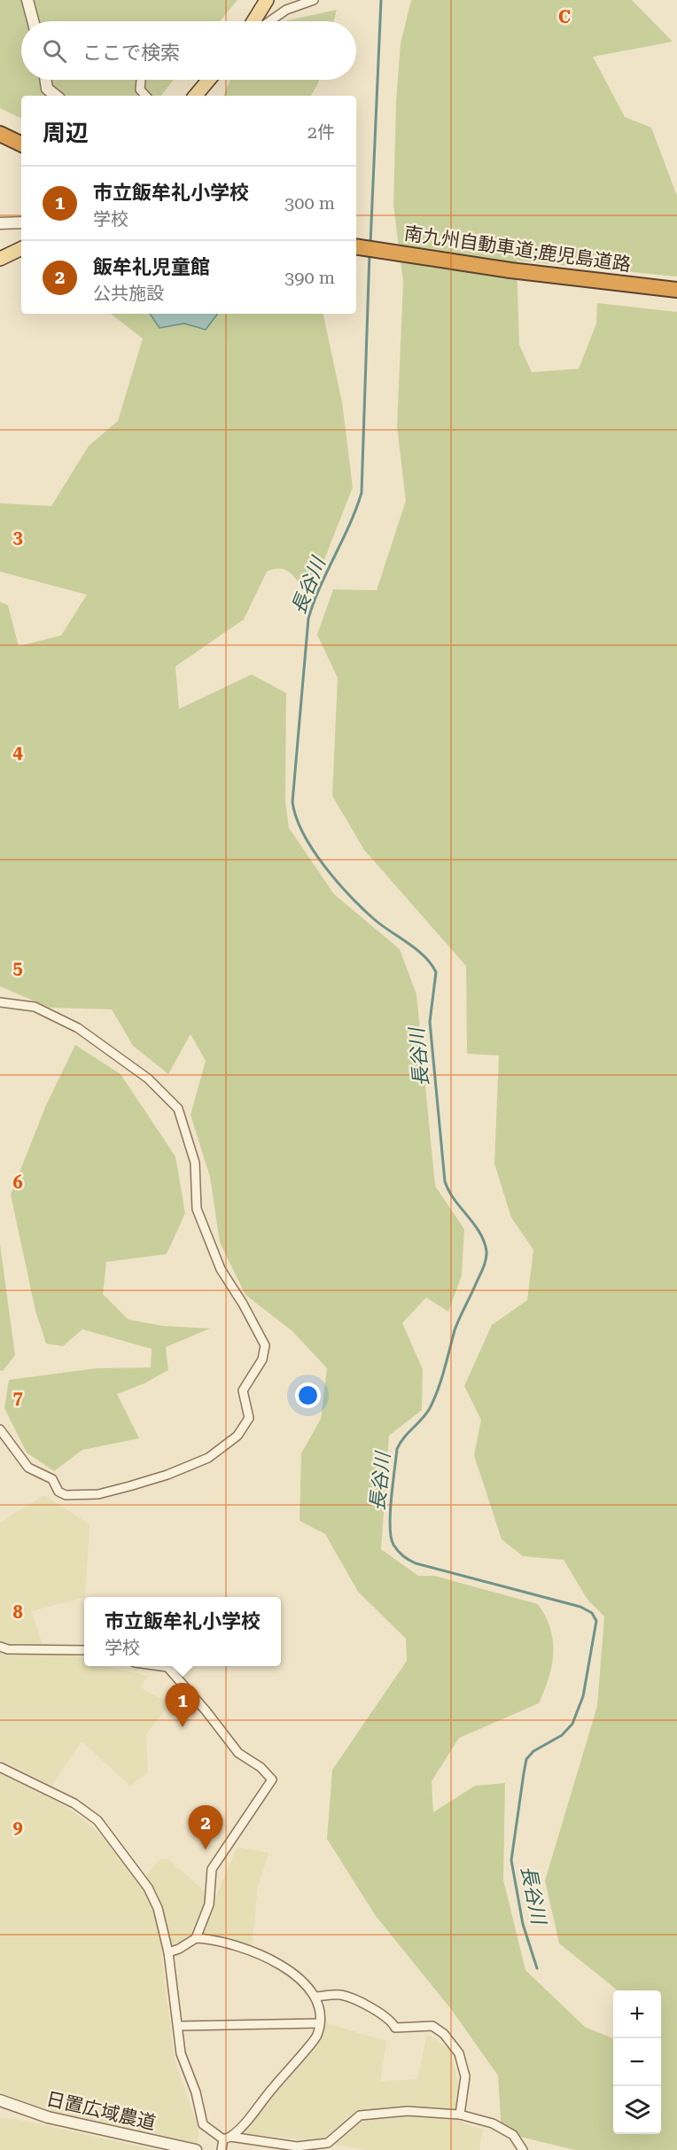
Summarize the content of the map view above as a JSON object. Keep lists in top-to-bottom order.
{
  "streets": {
    "highway": ["南九州自動車道;鹿児島道路"],
    "street": ["日置広域農道"]
  },
  "water": ["長谷川"],
  "page": {
    "search": "ここで検索",
    "heading": ["周辺", "2件"],
    "list": [
      {
        "mark": "1",
        "name": "市立飯牟礼小学校",
        "note": "学校",
        "value": "300 m"
      },
      {
        "mark": "2",
        "name": "飯牟礼児童館",
        "note": "公共施設",
        "value": "390 m"
      }
    ],
    "popup": ["市立飯牟礼小学校", "学校"],
    "pins": ["1", "2"],
    "map_buttons": ["+", "−"]
  },
  "grid": {
    "columns": ["C"],
    "rows": [
      "3",
      "4",
      "5",
      "6",
      "7",
      "8",
      "9"
    ]
  }
}
